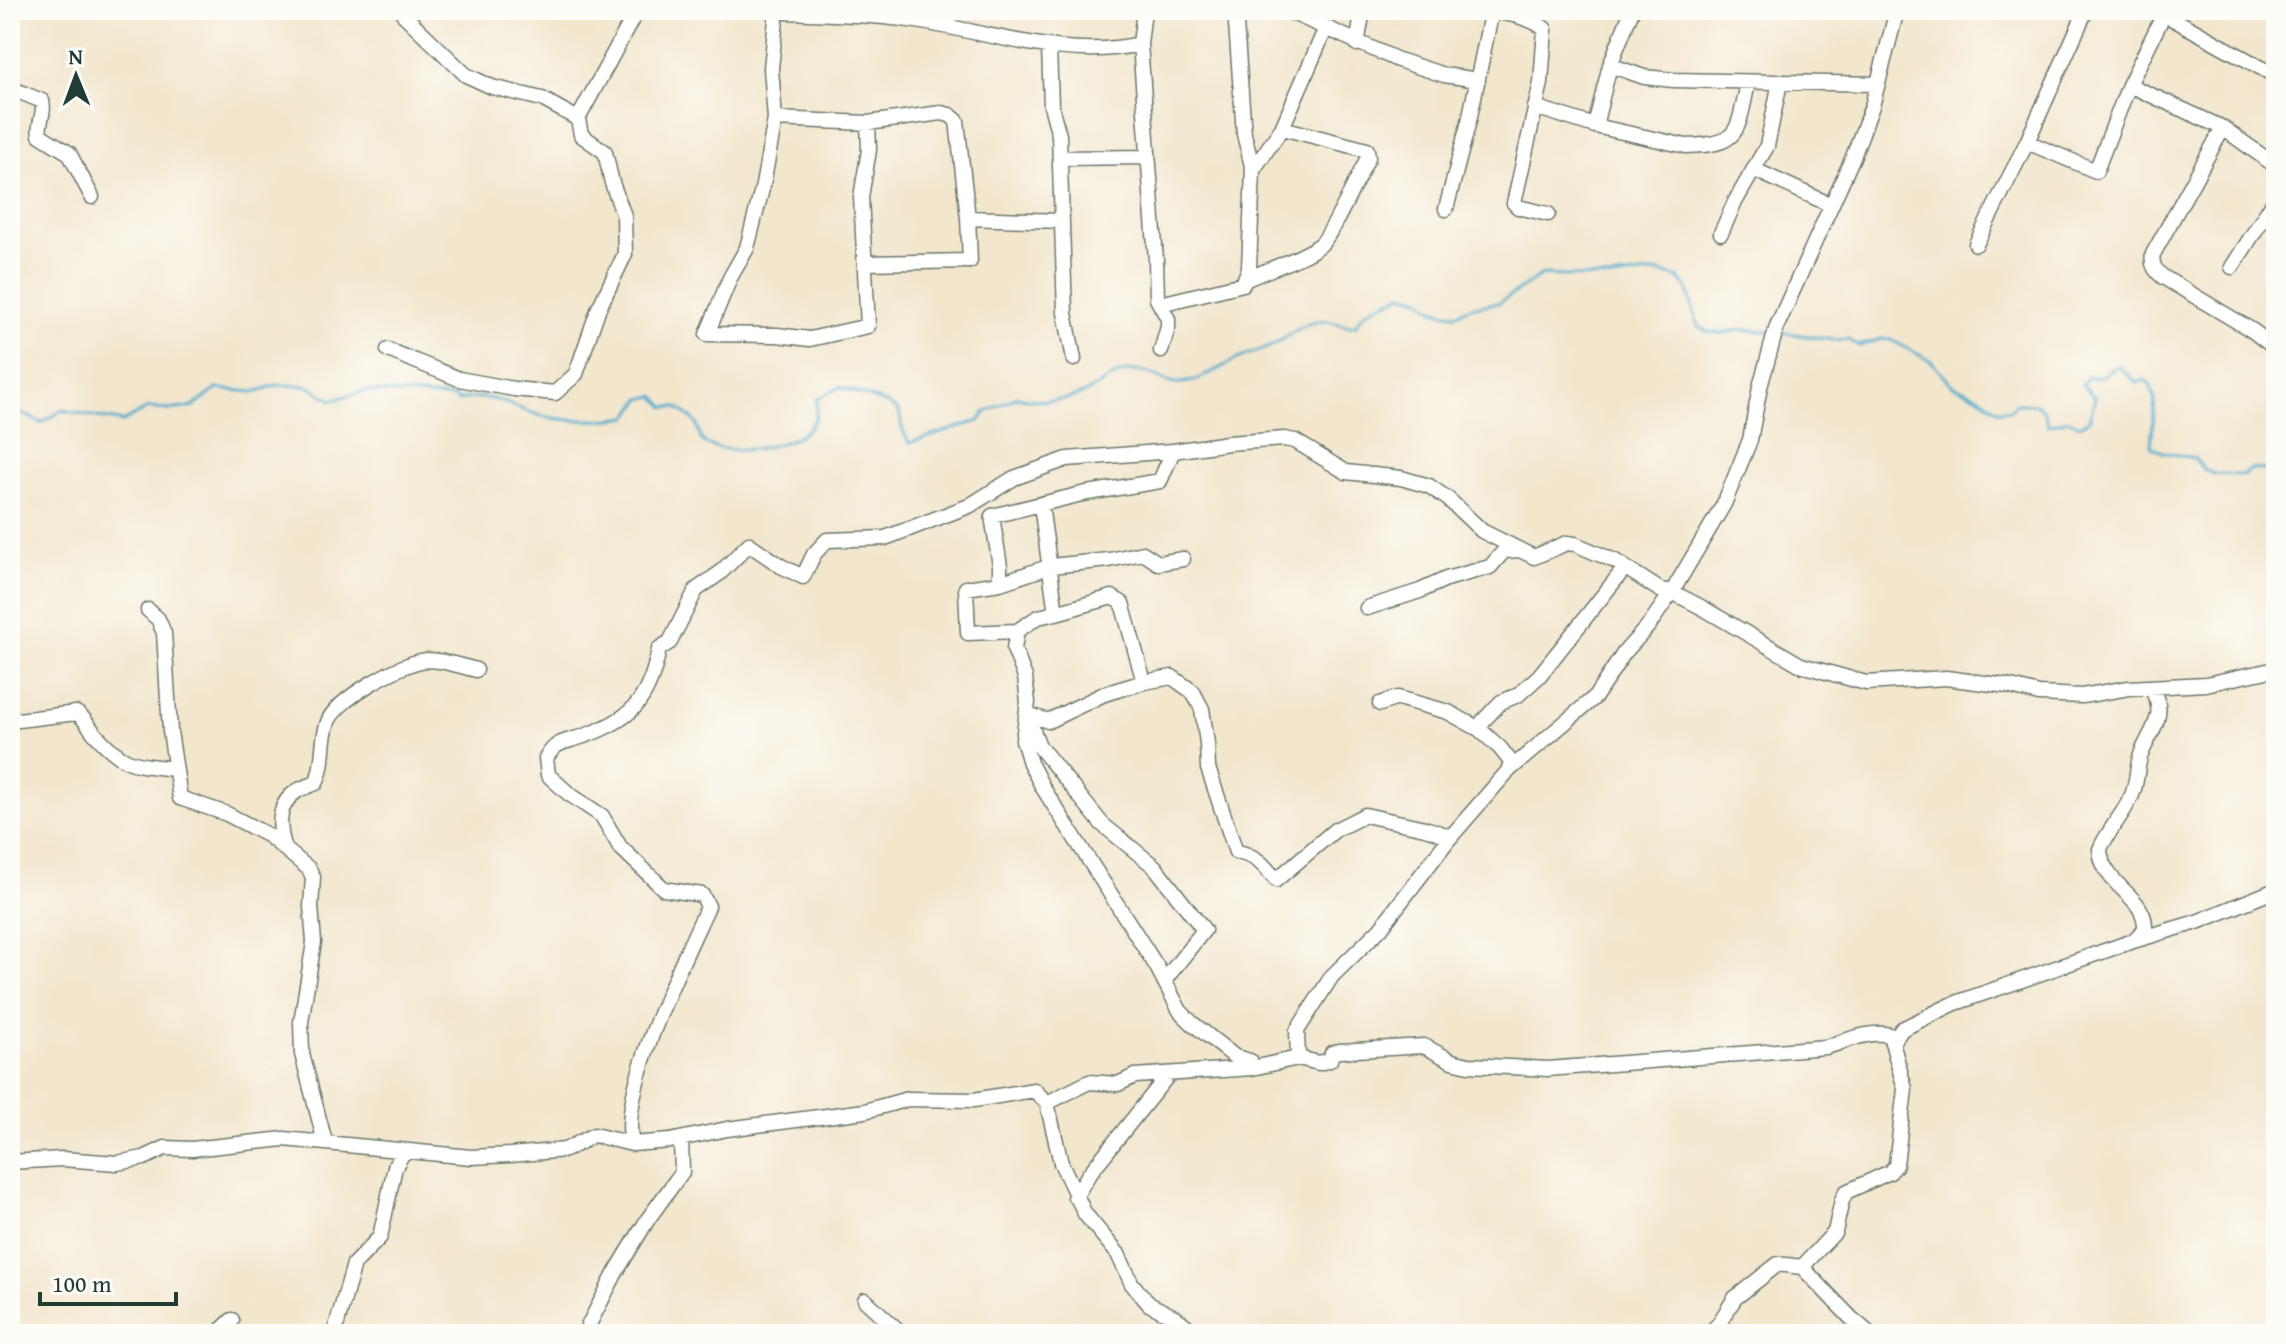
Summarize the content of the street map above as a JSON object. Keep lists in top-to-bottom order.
{
  "scale_bar": "100 m",
  "north": "top"
}
